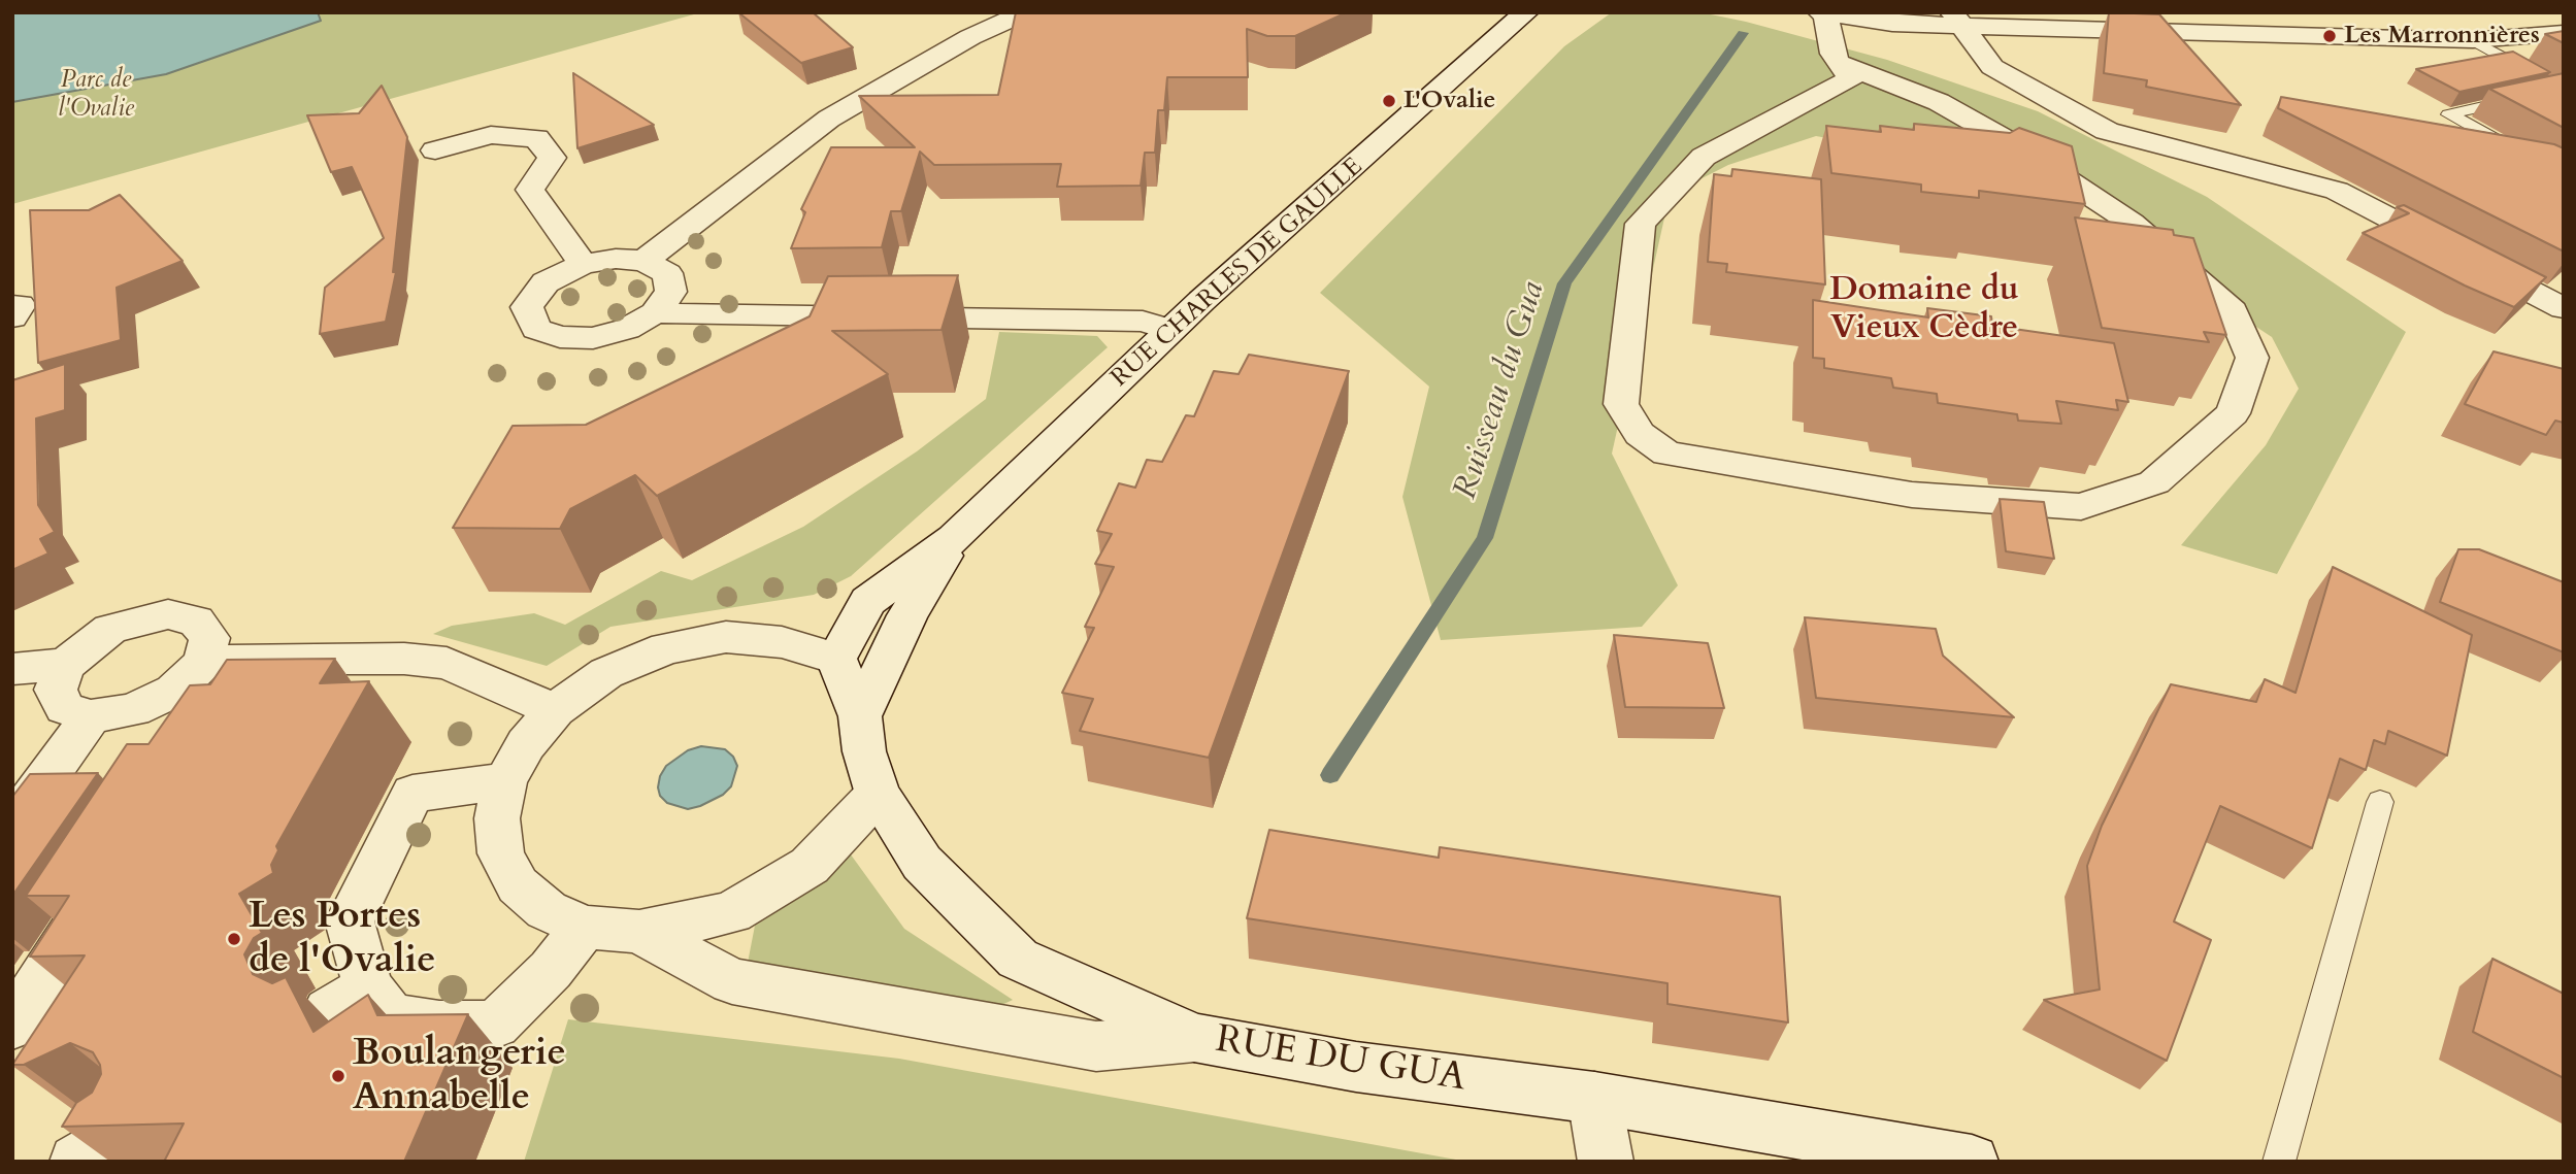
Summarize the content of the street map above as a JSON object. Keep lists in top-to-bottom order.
{
  "streets": {
    "street": ["RUE CHARLES DE GAULLE", "RUE DU GUA"]
  },
  "crossings": [
    ["RUE CHARLES DE GAULLE", "RUE DU GUA"]
  ],
  "districts": ["Domaine du Vieux Cèdre"],
  "water": ["Ruisseau du Gua"],
  "parks": ["Parc de l'Ovalie"],
  "places": [
    "Les Marronnières",
    "L'Ovalie",
    "Les Portes de l'Ovalie",
    "Boulangerie Annabelle"
  ]
}
